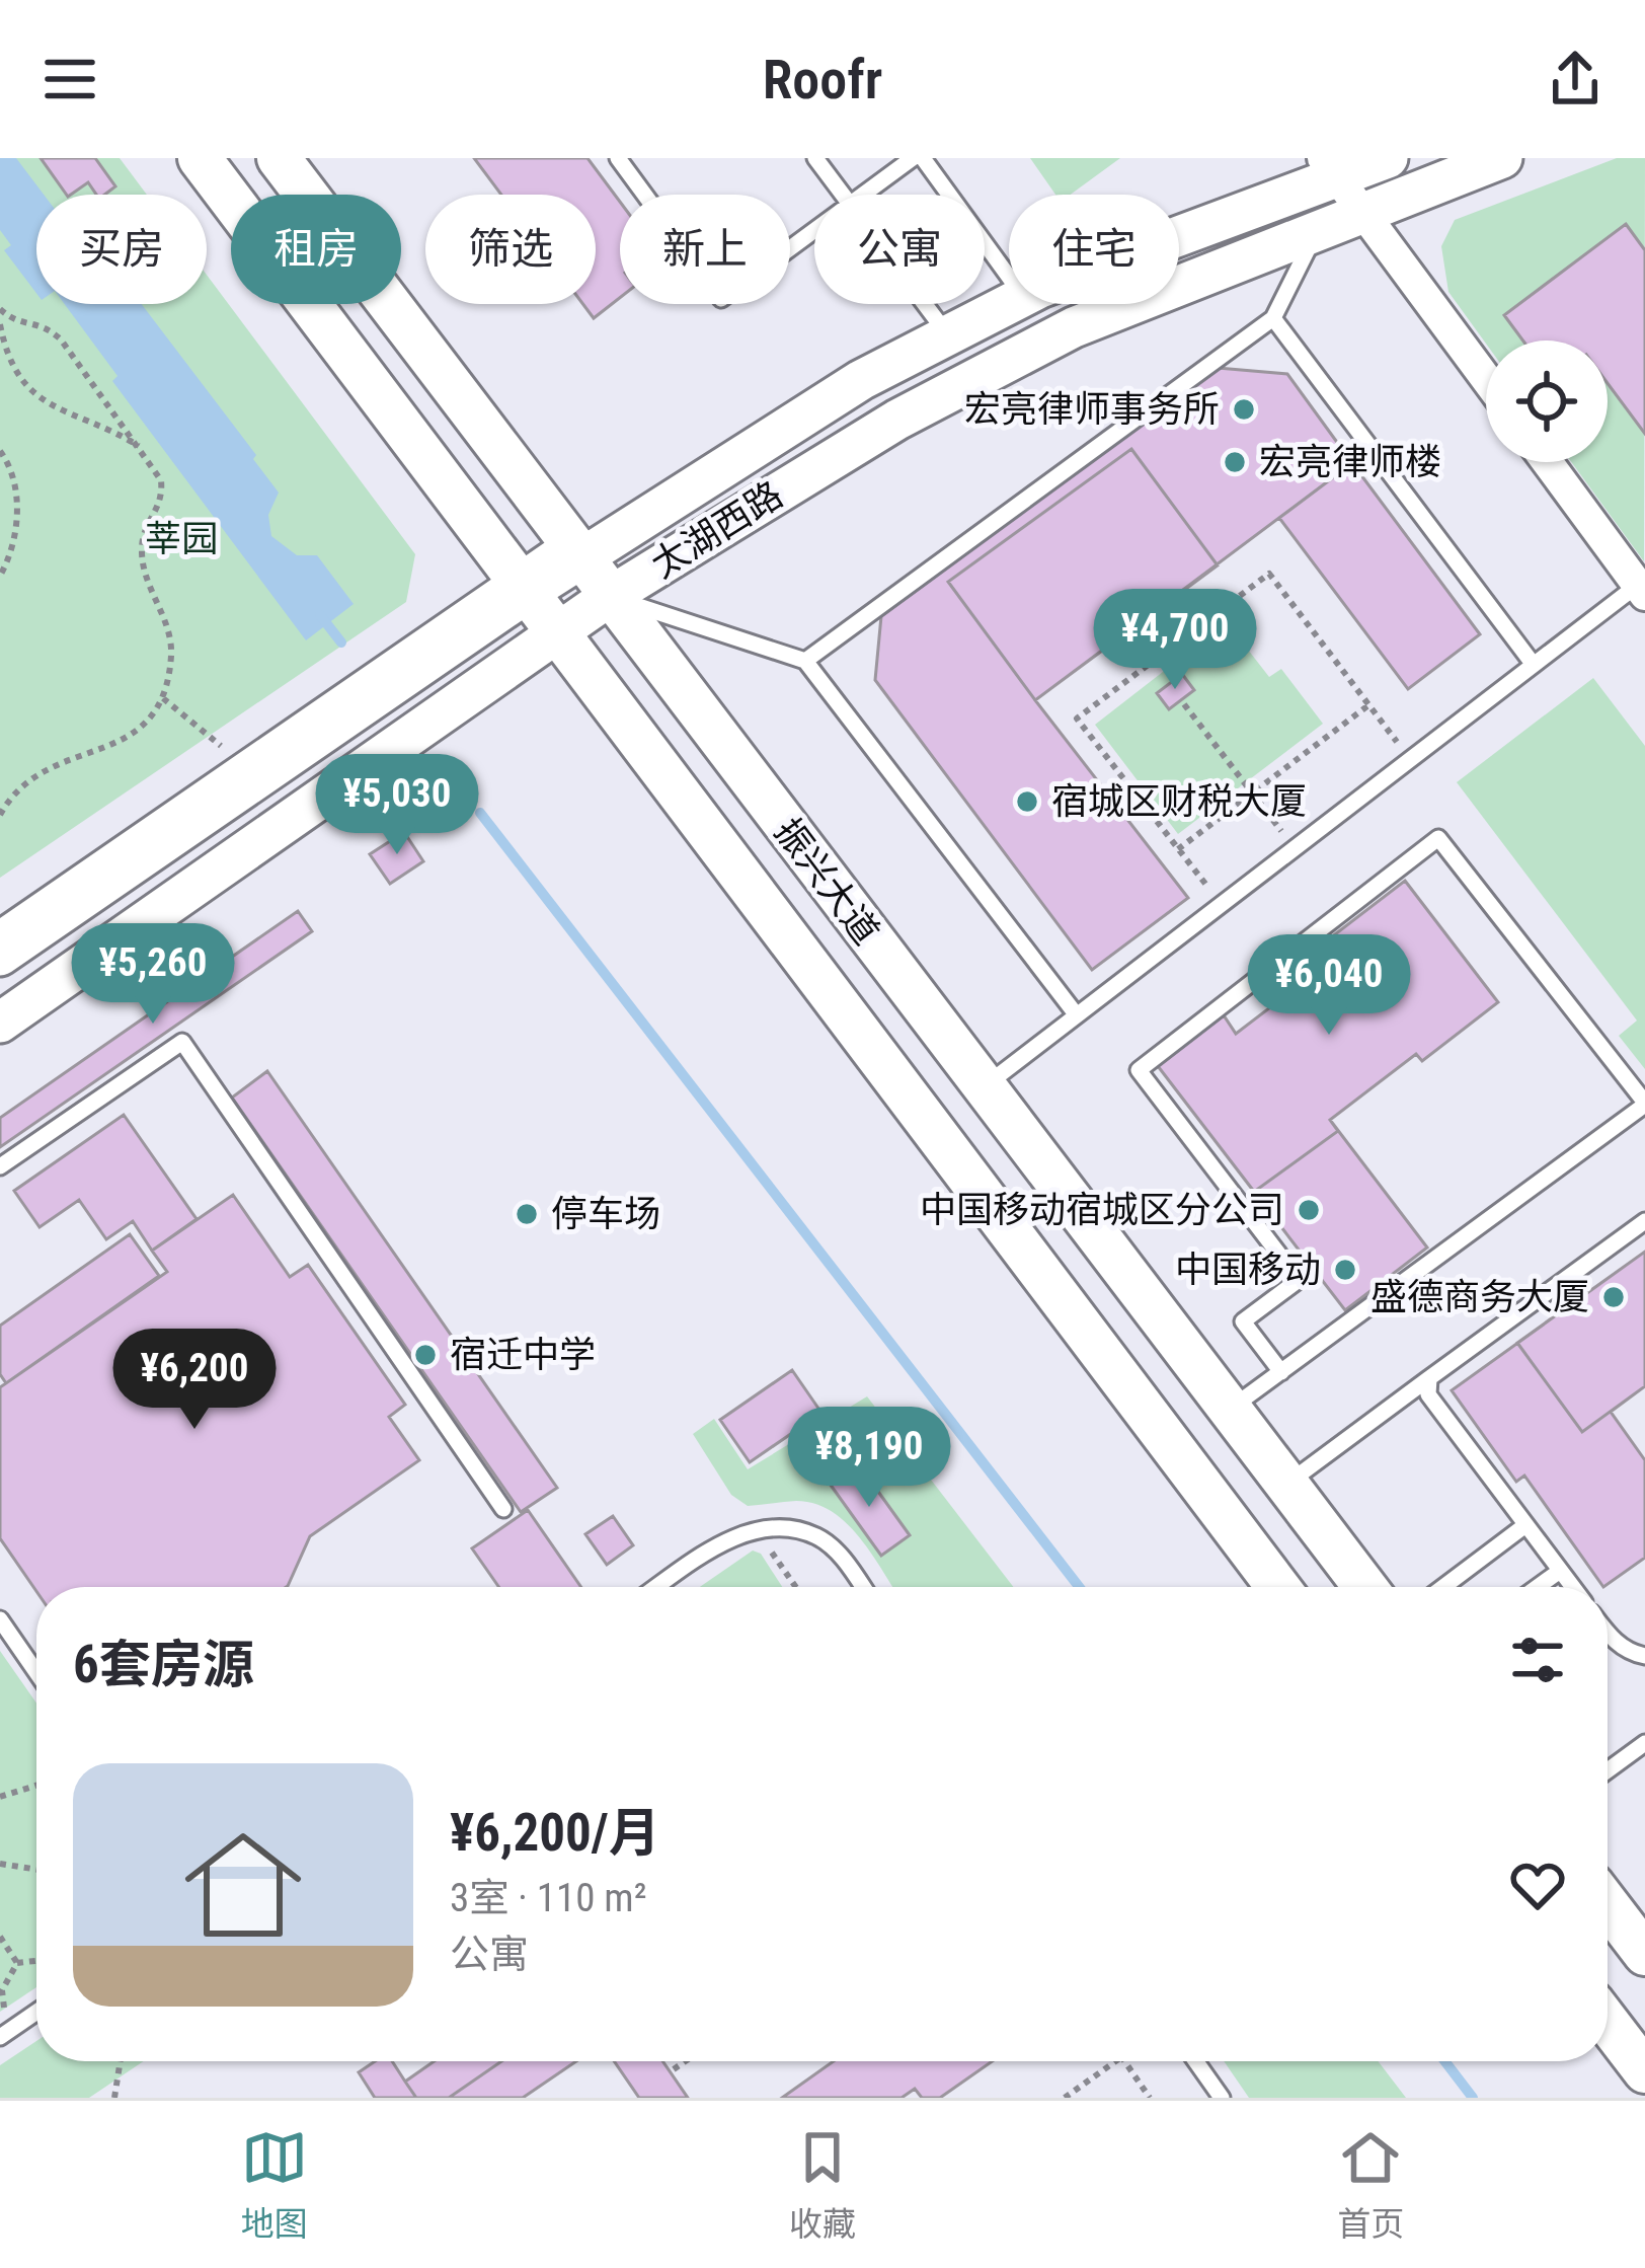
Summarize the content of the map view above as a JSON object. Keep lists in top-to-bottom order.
{
  "streets": {
    "main road": ["振兴大道"],
    "street": ["太湖西路"]
  },
  "crossings": [
    ["太湖西路", "振兴大道"]
  ],
  "parks": ["莘园"],
  "places": [
    "宏亮律师事务所",
    "宏亮律师楼",
    "宿城区财税大厦",
    "中国移动宿城区分公司",
    "停车场",
    "中国移动",
    "盛德商务大厦",
    "宿迁中学"
  ],
  "page": {
    "header": "Roofr",
    "chip": [
      "买房",
      "租房",
      "筛选",
      "新上",
      "公寓",
      "住宅"
    ],
    "price": [
      "¥4,700",
      "¥5,030",
      "¥5,260",
      "¥6,040",
      "¥6,200",
      "¥8,190"
    ],
    "heading": "6套房源",
    "list": [
      {
        "name": "¥6,200/月",
        "note": "3室 · 110 m² · 公寓"
      }
    ],
    "tabs": ["地图", "收藏", "首页"]
  }
}
